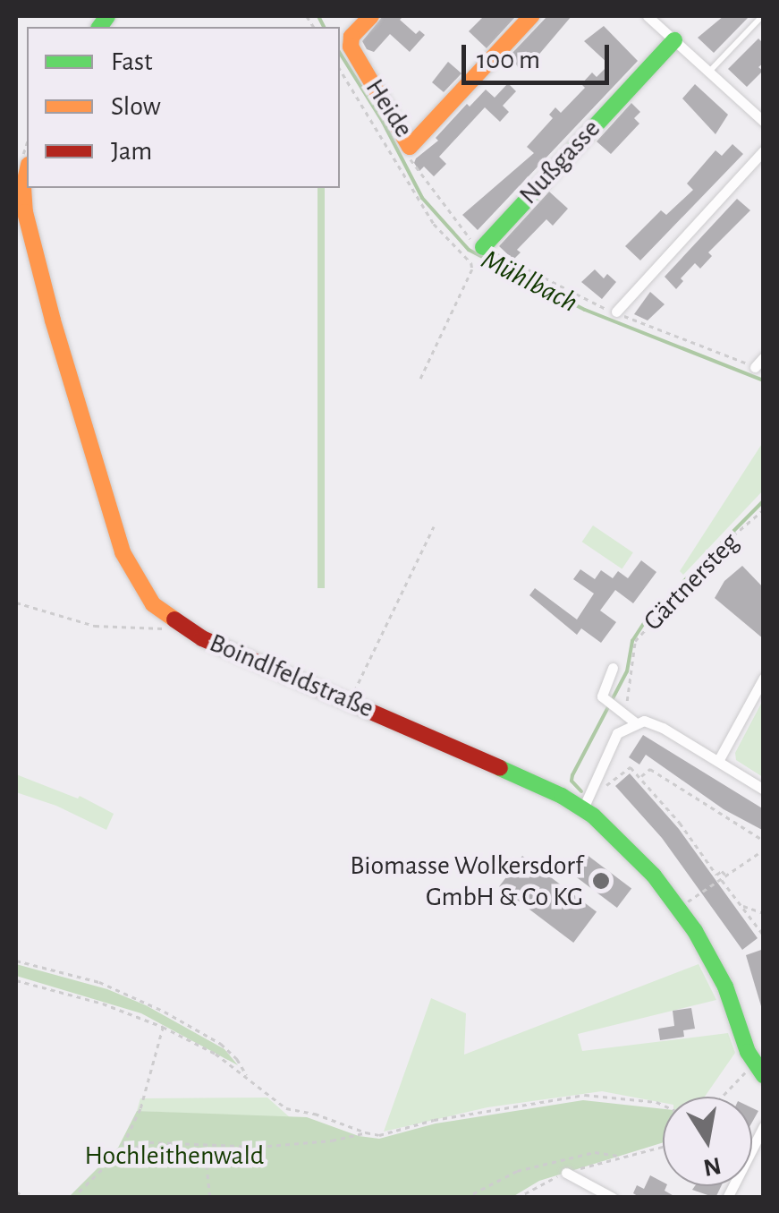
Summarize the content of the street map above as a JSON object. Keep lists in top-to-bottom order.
{
  "streets": {
    "street": ["Heide", "Nußgasse", "Boindlfeldstraße"],
    "path": ["Gärtnersteg"]
  },
  "water": ["Mühlbach"],
  "parks": ["Hochleithenwald"],
  "places": ["Biomasse Wolkersdorf GmbH & Co KG"],
  "legend": ["Fast", "Slow", "Jam"],
  "scale_bar": "100 m",
  "north": "bottom"
}
